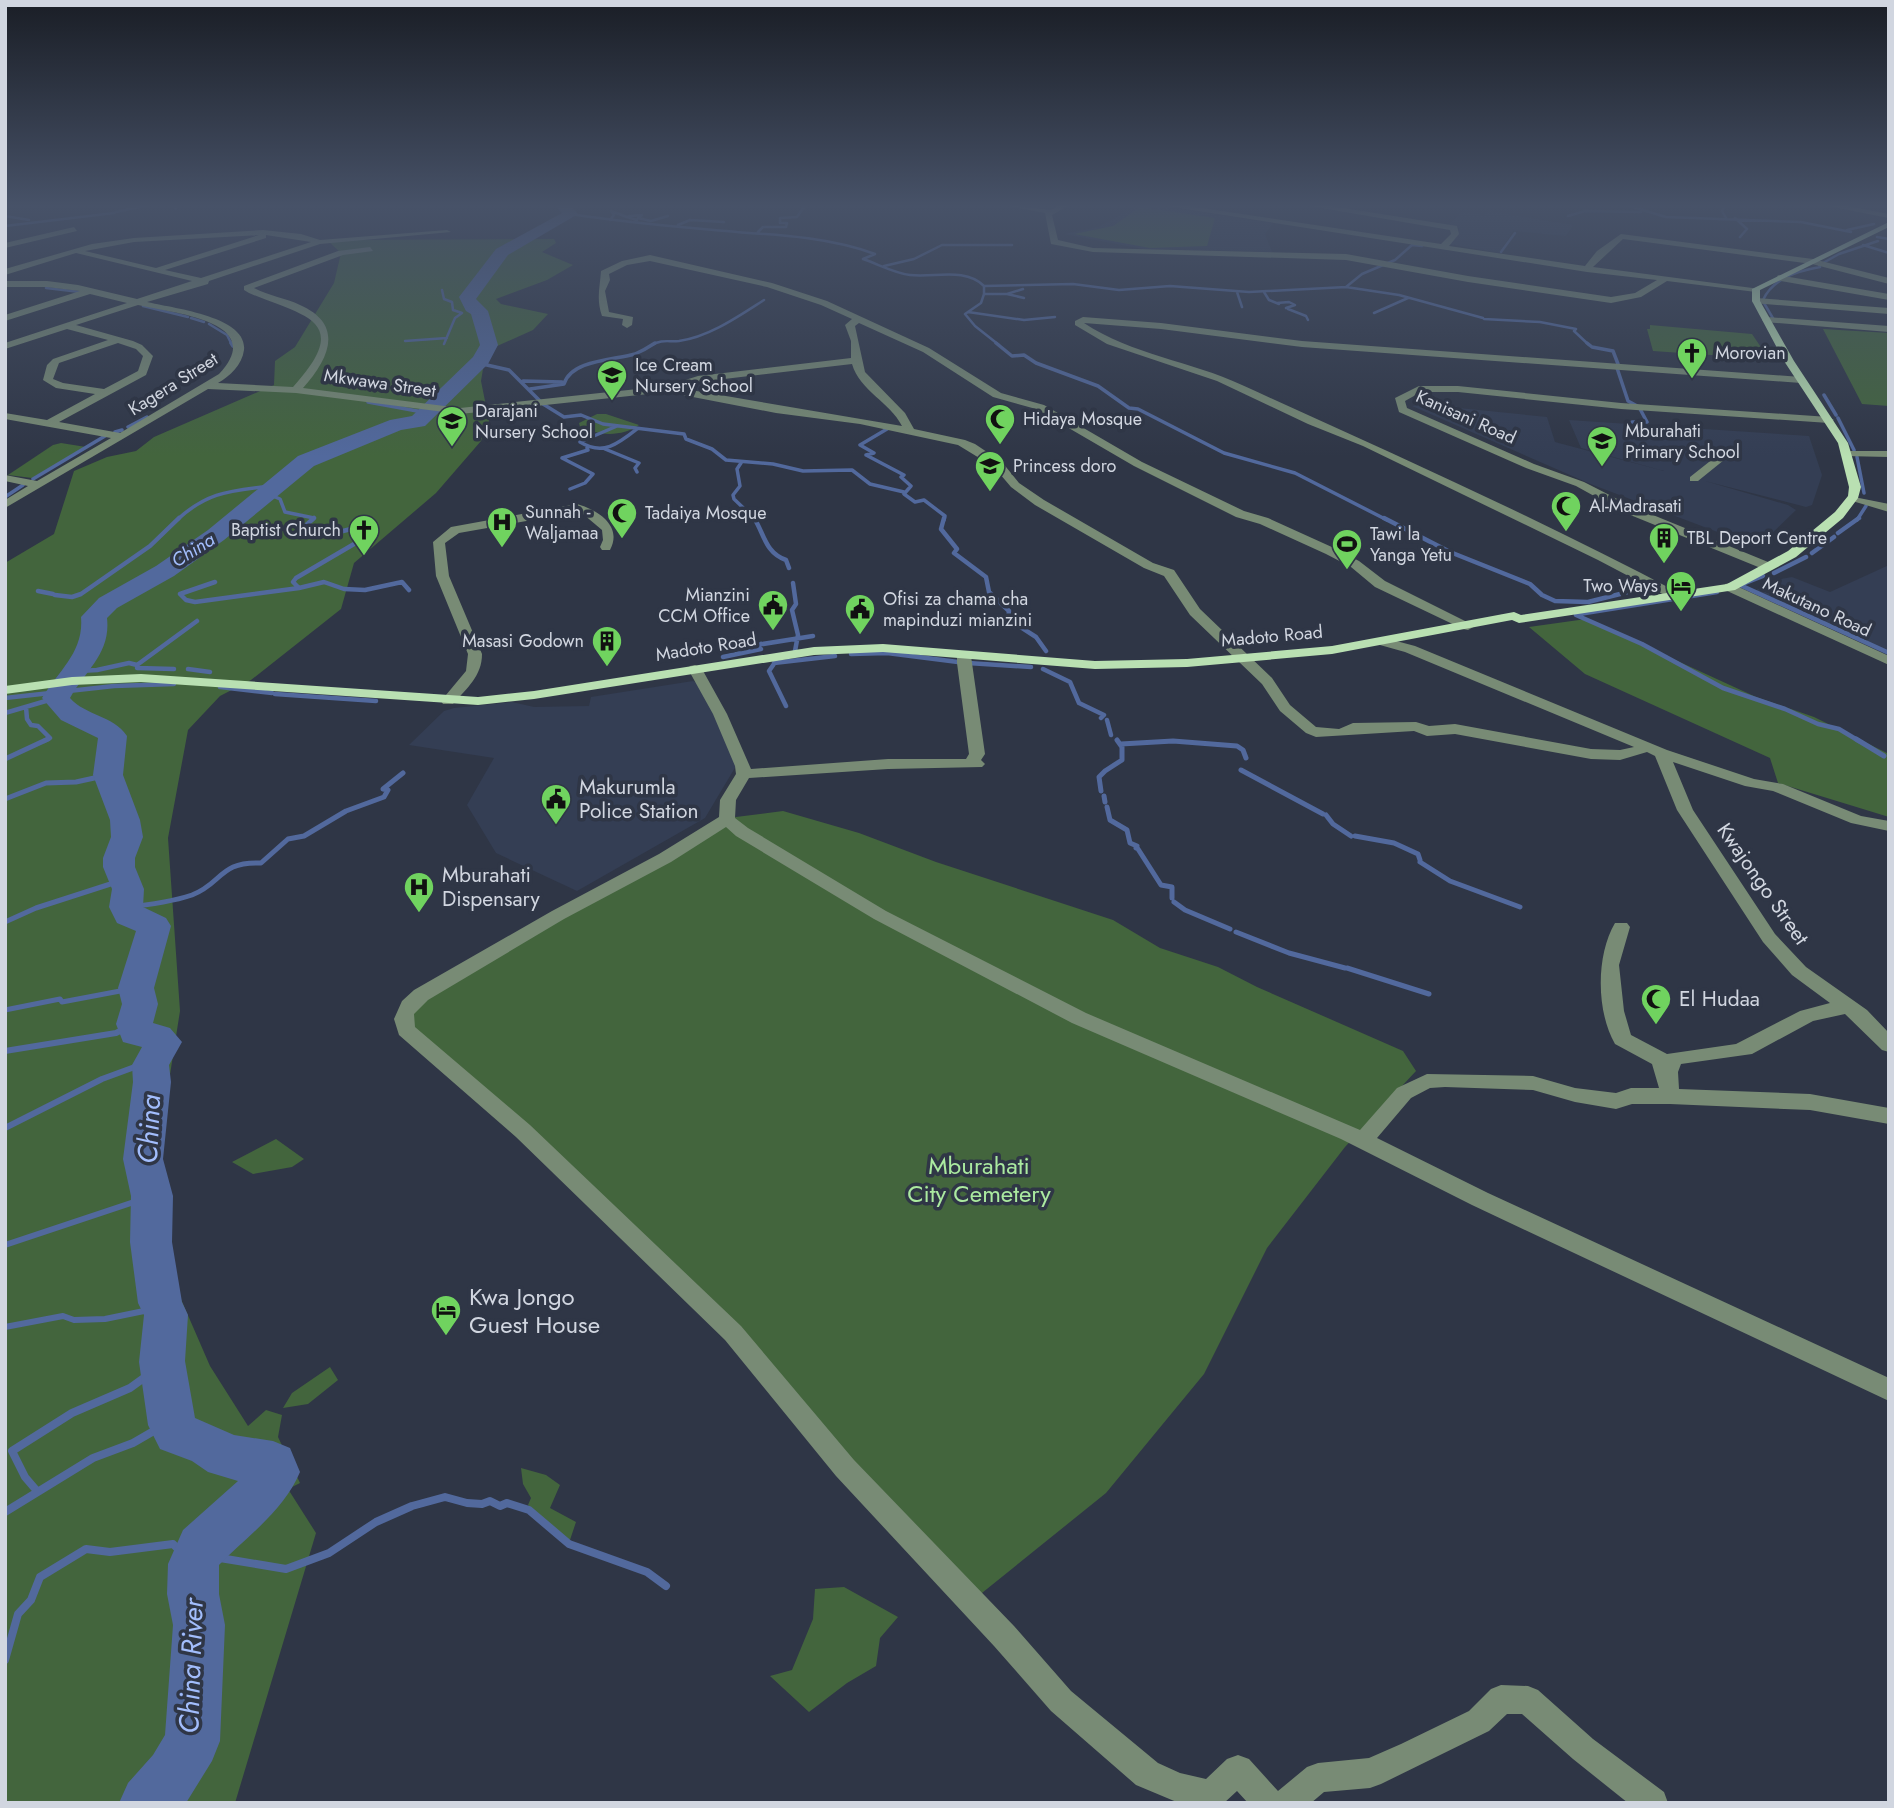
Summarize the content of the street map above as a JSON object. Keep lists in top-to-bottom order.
{
  "streets": {
    "main road": ["Madoto Road"],
    "street": [
      "Mkwawa Street",
      "Kagera Street",
      "Kanisani Road",
      "Makutano Road",
      "Kwajongo Street"
    ]
  },
  "crossings": [
    ["Mkwawa Street", "Kagera Street"],
    ["Kanisani Road", "Madoto Road"],
    ["Makutano Road", "Madoto Road"]
  ],
  "water": ["China", "China River"],
  "parks": ["Mburahati City Cemetery"],
  "places": {
    "church": ["Morovian", "Baptist Church"],
    "school or university": [
      "Ice Cream Nursery School",
      "Darajani Nursery School",
      "Mburahati Primary School",
      "Princess doro"
    ],
    "mosque": [
      "Hidaya Mosque",
      "Al-Madrasati",
      "Tadaiya Mosque",
      "El Hudaa"
    ],
    "hospital": ["Sunnah - Waljamaa", "Mburahati Dispensary"],
    "building": ["TBL Deport Centre", "Masasi Godown"],
    "sports": ["Tawi la Yanga Yetu"],
    "hotel": ["Two Ways", "Kwa Jongo Guest House"],
    "public building": ["Mianzini CCM Office", "Ofisi za chama cha mapinduzi mianzini", "Makurumla Police Station"]
  }
}
